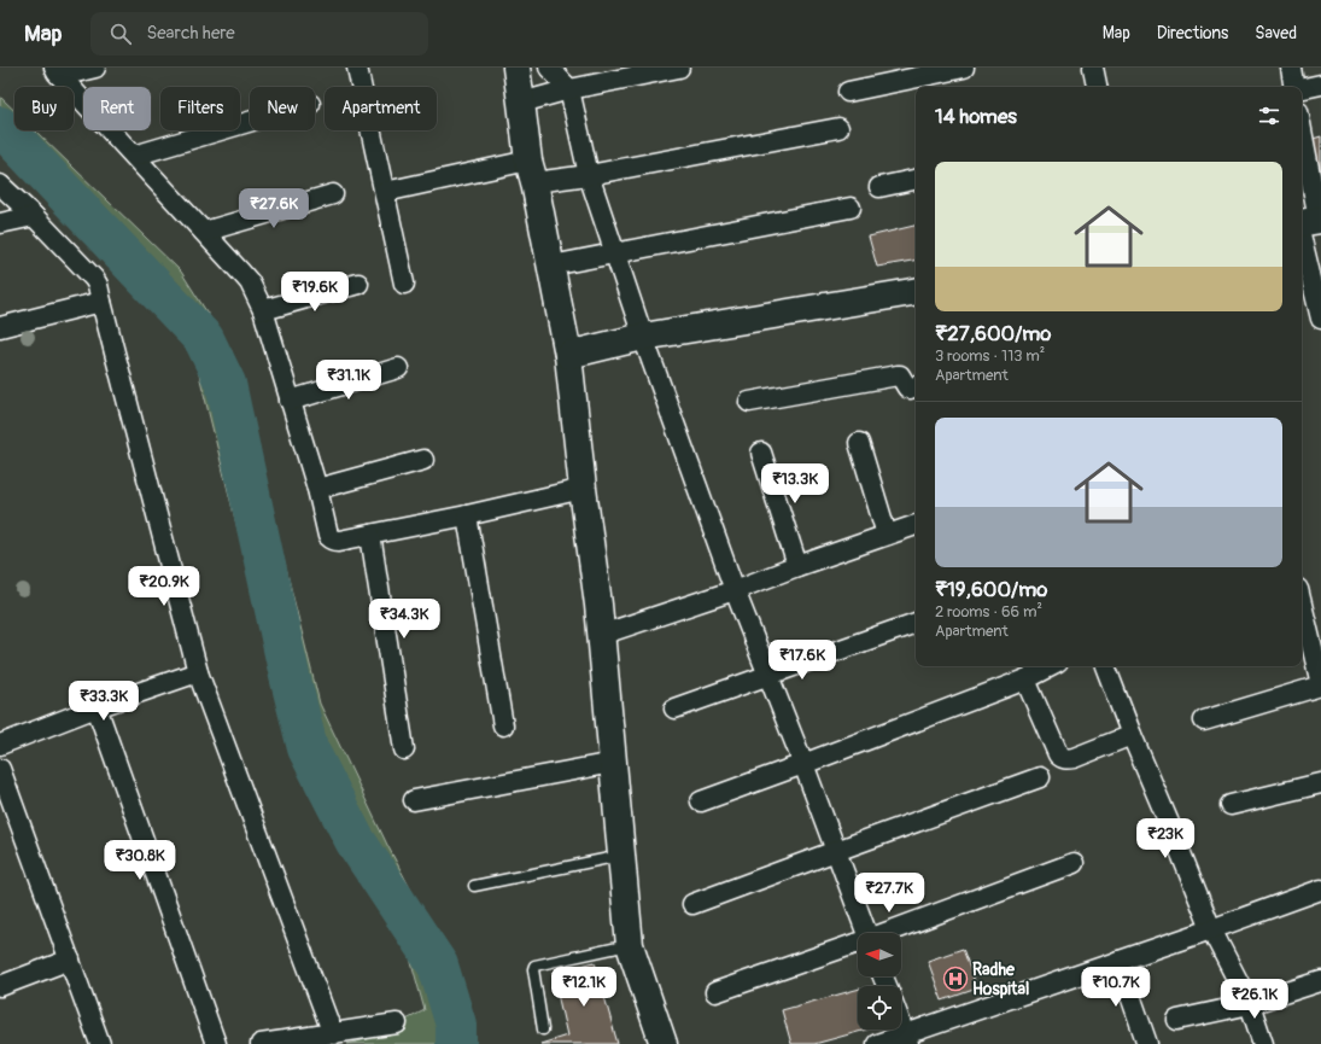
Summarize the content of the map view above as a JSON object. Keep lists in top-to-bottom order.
{
  "places": {
    "hospital": ["Radhe Hospital"]
  },
  "north": "left",
  "page": {
    "header": "Map",
    "search": "Search here",
    "nav": ["Map", "Directions", "Saved"],
    "chip": [
      "Buy",
      "Rent",
      "Filters",
      "New",
      "Apartment"
    ],
    "heading": "14 homes",
    "list": [
      {
        "name": "₹27,600/mo",
        "note": "3 rooms · 113 m² · Apartment"
      },
      {
        "name": "₹19,600/mo",
        "note": "2 rooms · 66 m² · Apartment"
      }
    ],
    "price": [
      "₹27.6K",
      "₹19.6K",
      "₹31.1K",
      "₹13.3K",
      "₹20.9K",
      "₹34.3K",
      "₹17.6K",
      "₹33.3K",
      "₹23K",
      "₹30.8K",
      "₹27.7K",
      "₹12.1K",
      "₹10.7K",
      "₹26.1K"
    ]
  }
}
